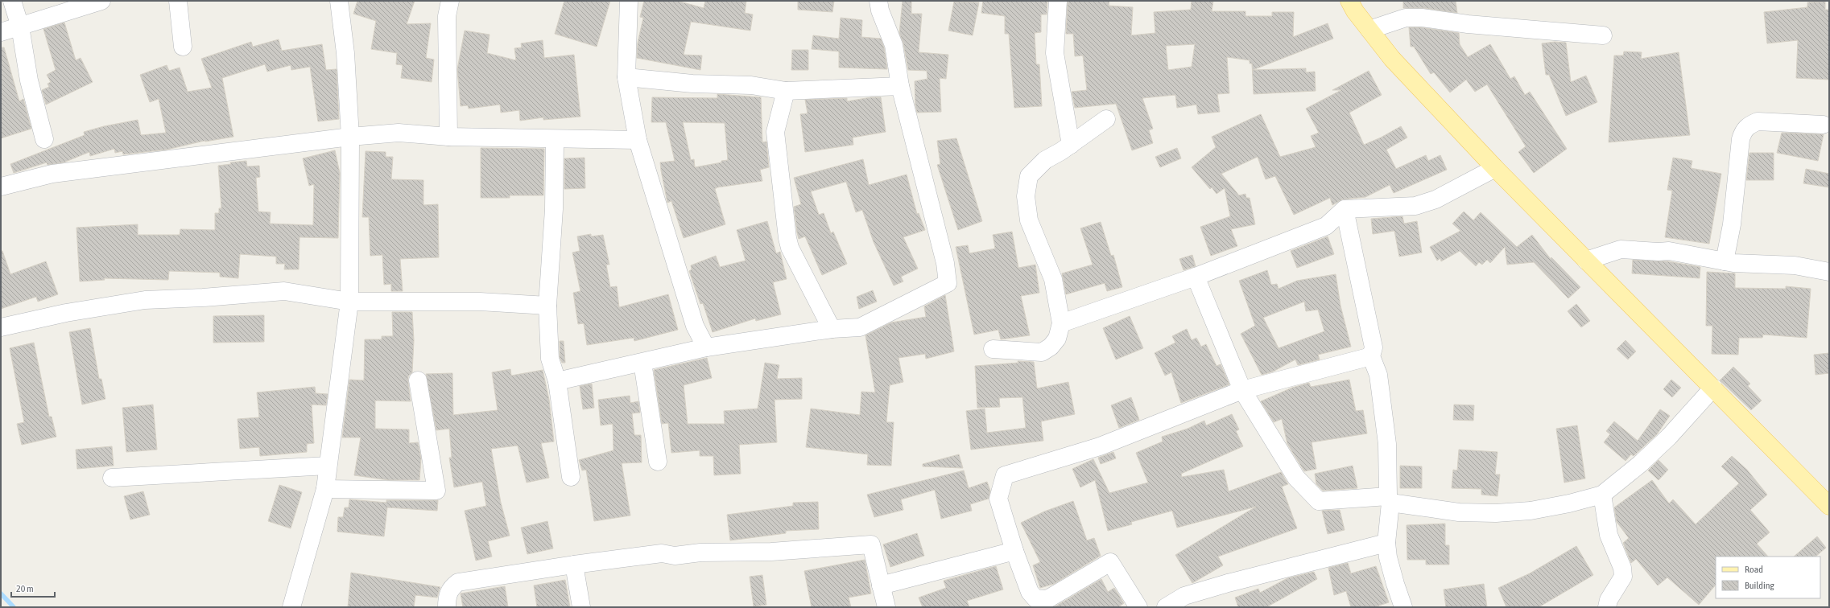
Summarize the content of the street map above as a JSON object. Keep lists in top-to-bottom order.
{
  "legend": ["Road", "Building"],
  "scale_bar": "20 m"
}
